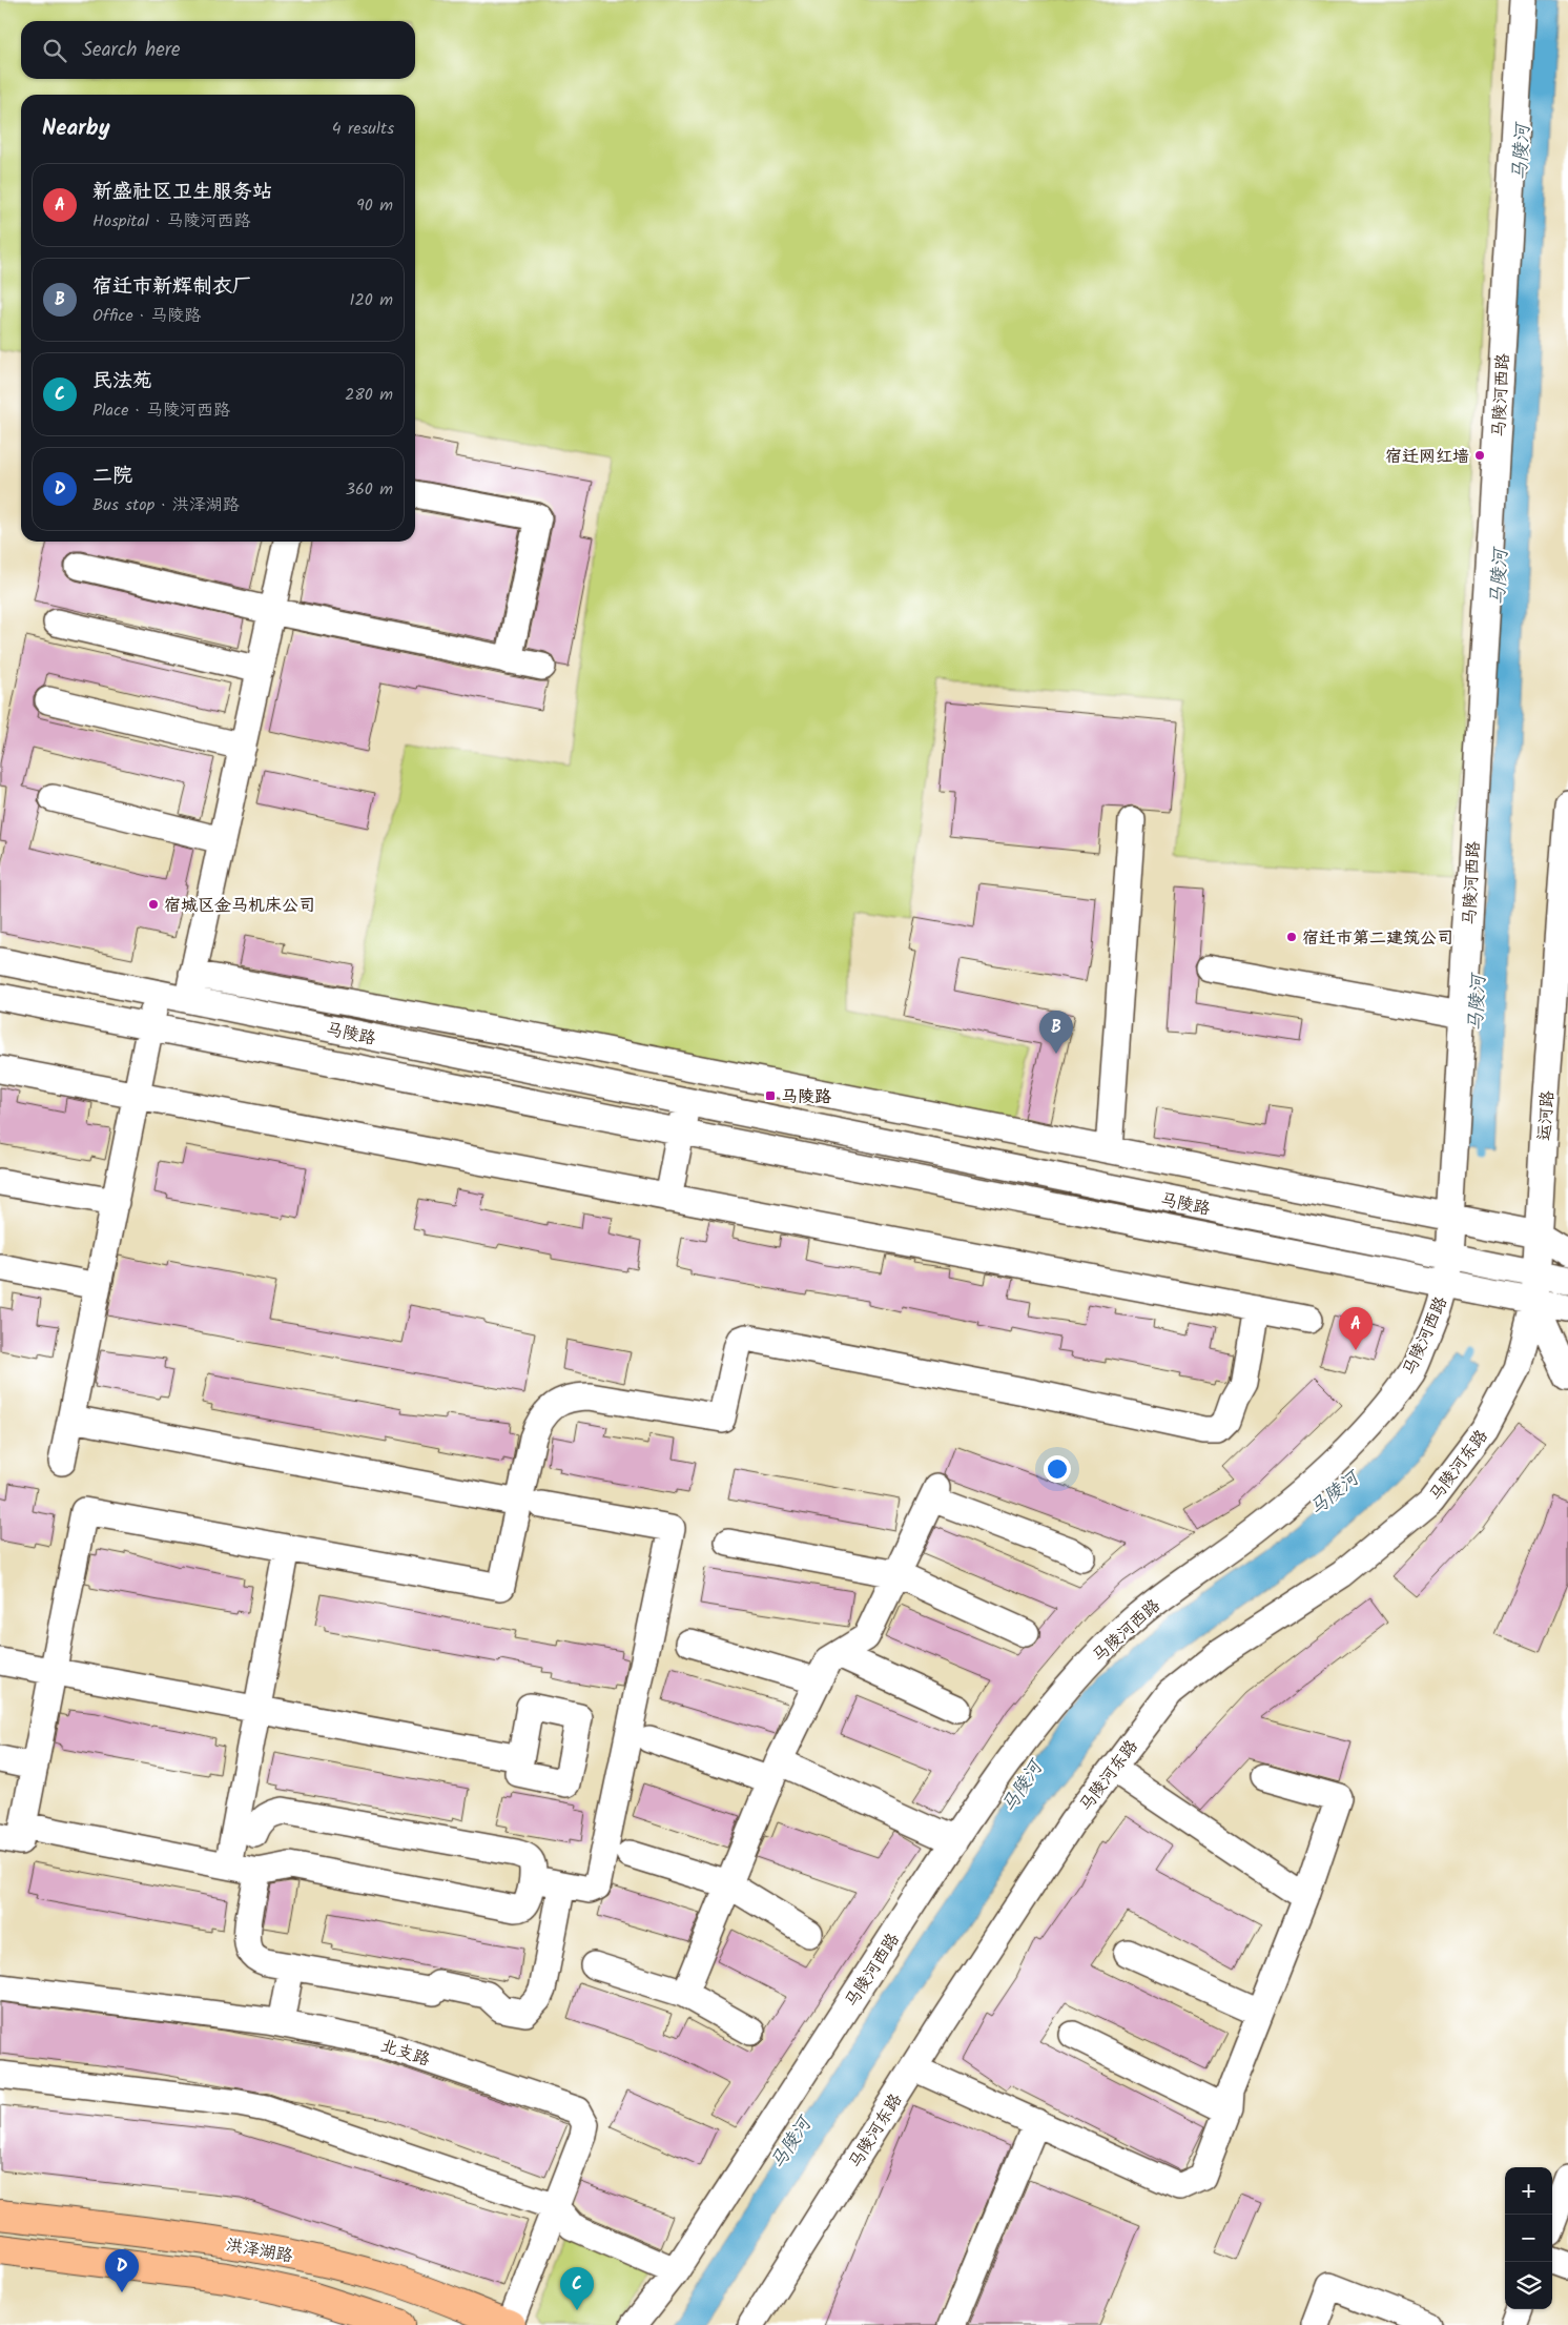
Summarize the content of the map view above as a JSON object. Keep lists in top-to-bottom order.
{
  "streets": {
    "main road": ["洪泽湖路"],
    "street": [
      "马陵河西路",
      "马陵路",
      "运河路",
      "马陵河东路",
      "北支路"
    ]
  },
  "crossings": [
    ["马陵河西路", "马陵路"],
    ["马陵路", "运河路"],
    ["马陵路", "马陵河东路"],
    ["运河路", "马陵河东路"],
    ["北支路", "洪泽湖路"]
  ],
  "water": ["马陵河"],
  "places": {
    "other": ["宿迁网红墙", "宿城区金马机床公司", "宿迁市第二建筑公司"],
    "transit": ["马陵路"]
  },
  "page": {
    "search": "Search here",
    "heading": ["Nearby", "4 results"],
    "list": [
      {
        "mark": "A",
        "name": "新盛社区卫生服务站",
        "note": "Hospital · 马陵河西路",
        "value": "90 m"
      },
      {
        "mark": "B",
        "name": "宿迁市新辉制衣厂",
        "note": "Office · 马陵路",
        "value": "120 m"
      },
      {
        "mark": "C",
        "name": "民法苑",
        "note": "Place · 马陵河西路",
        "value": "280 m"
      },
      {
        "mark": "D",
        "name": "二院",
        "note": "Bus stop · 洪泽湖路",
        "value": "360 m"
      }
    ],
    "pins": [
      "B",
      "A",
      "D",
      "C"
    ],
    "map_buttons": ["+", "−"]
  }
}
